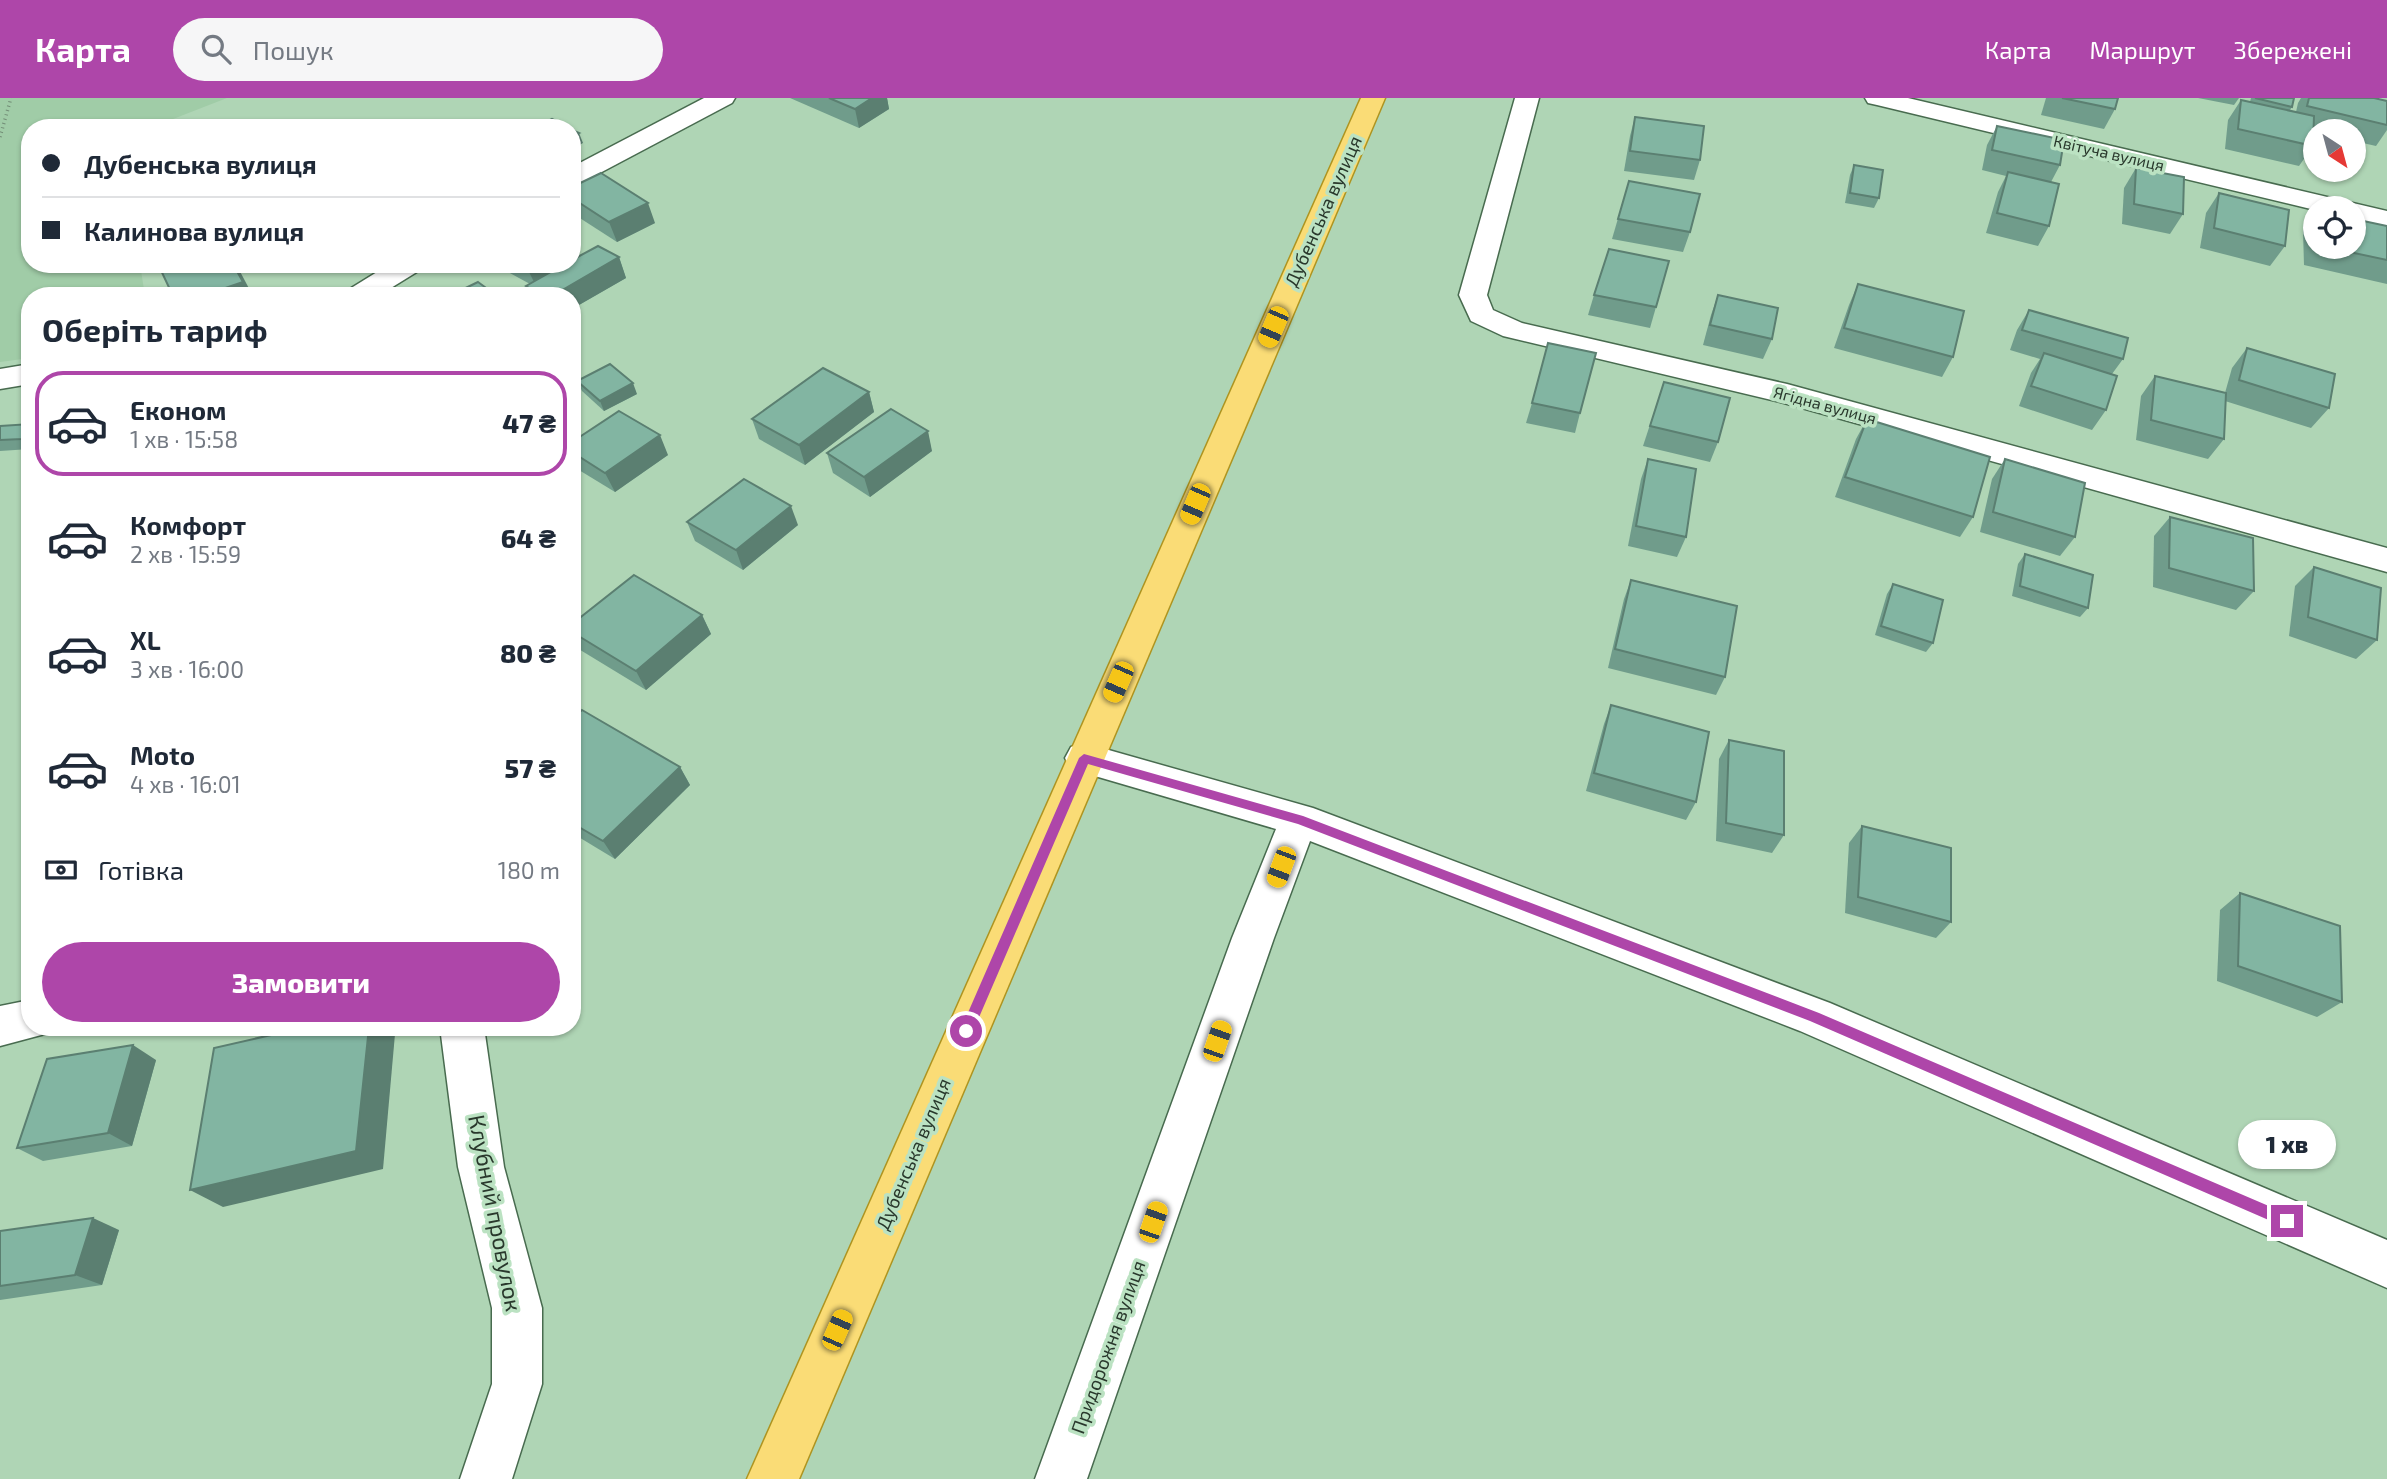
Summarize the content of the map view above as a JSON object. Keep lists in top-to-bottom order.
{
  "streets": {
    "main road": ["Дубенська вулиця"],
    "street": [
      "Квітуча вулиця",
      "Ягідна вулиця",
      "Клубний провулок",
      "Придорожня вулиця"
    ]
  },
  "north": "bottom right",
  "page": {
    "header": "Карта",
    "search": "Пошук",
    "nav": ["Карта", "Маршрут", "Збережені"],
    "banner": ["Дубенська вулиця", "Калинова вулиця"],
    "heading": "Оберіть тариф",
    "list": [
      {
        "name": "Економ",
        "note": "1 хв · 15:58",
        "value": "47 ₴"
      },
      {
        "name": "Комфорт",
        "note": "2 хв · 15:59",
        "value": "64 ₴"
      },
      {
        "name": "XL",
        "note": "3 хв · 16:00",
        "value": "80 ₴"
      },
      {
        "name": "Moto",
        "note": "4 хв · 16:01",
        "value": "57 ₴"
      }
    ],
    "pay": ["Готівка", "180 m"],
    "buttons": "Замовити",
    "bubble": "1 хв"
  }
}
